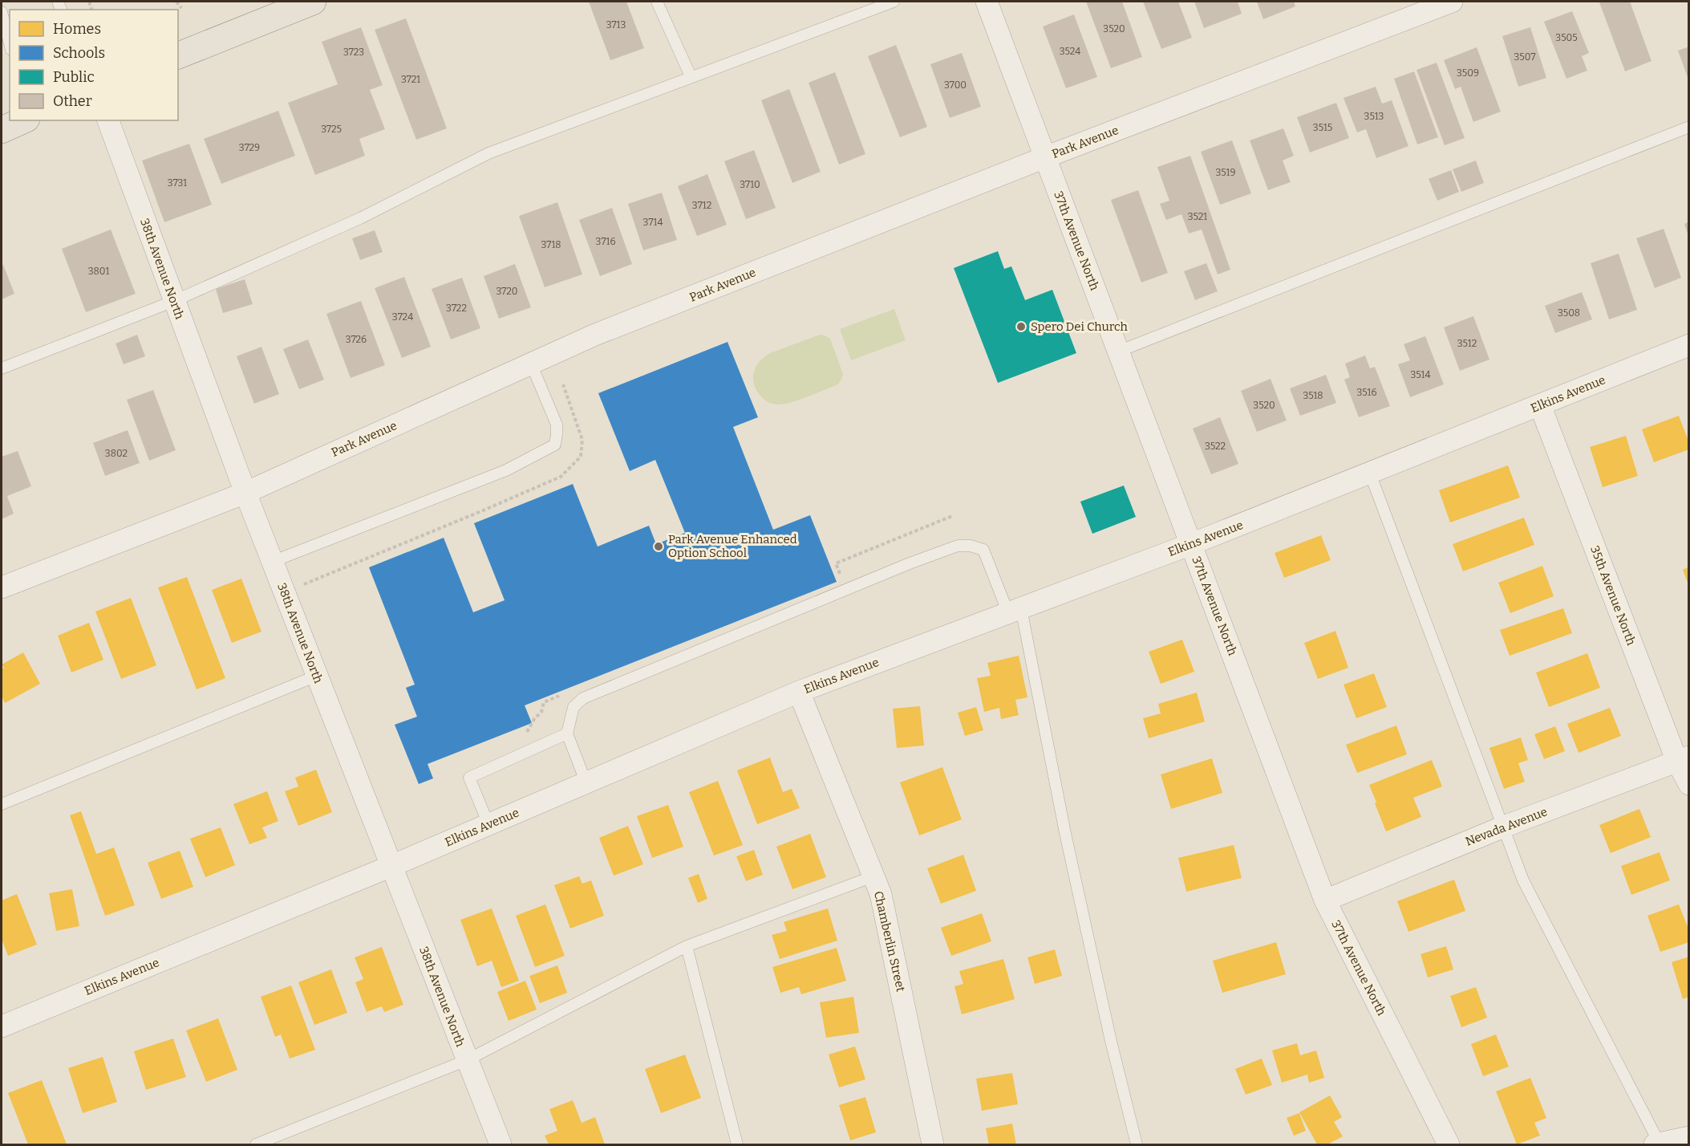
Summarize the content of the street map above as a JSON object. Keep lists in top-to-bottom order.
{
  "streets": {
    "street": [
      "Park Avenue",
      "37th Avenue North",
      "38th Avenue North",
      "Elkins Avenue",
      "35th Avenue North",
      "Nevada Avenue",
      "Chamberlin Street"
    ]
  },
  "crossings": [
    ["Park Avenue", "37th Avenue North"],
    ["Park Avenue", "38th Avenue North"],
    ["37th Avenue North", "Elkins Avenue"],
    ["37th Avenue North", "Nevada Avenue"],
    ["38th Avenue North", "Elkins Avenue"],
    ["Elkins Avenue", "35th Avenue North"],
    ["Elkins Avenue", "Chamberlin Street"],
    ["35th Avenue North", "Nevada Avenue"]
  ],
  "places": ["Spero Dei Church", "Park Avenue Enhanced Option School"],
  "house_numbers": [
    "3713",
    "3520",
    "3505",
    "3524",
    "3723",
    "3507",
    "3509",
    "3721",
    "3700",
    "3513",
    "3515",
    "3725",
    "3729",
    "3519",
    "3731",
    "3710",
    "3712",
    "3521",
    "3714",
    "3716",
    "3718",
    "3801",
    "3720",
    "3722",
    "3508",
    "3724",
    "3726",
    "3512",
    "3514",
    "3516",
    "3518",
    "3520",
    "3522",
    "3802"
  ],
  "legend": [
    "Homes",
    "Schools",
    "Public",
    "Other"
  ]
}
